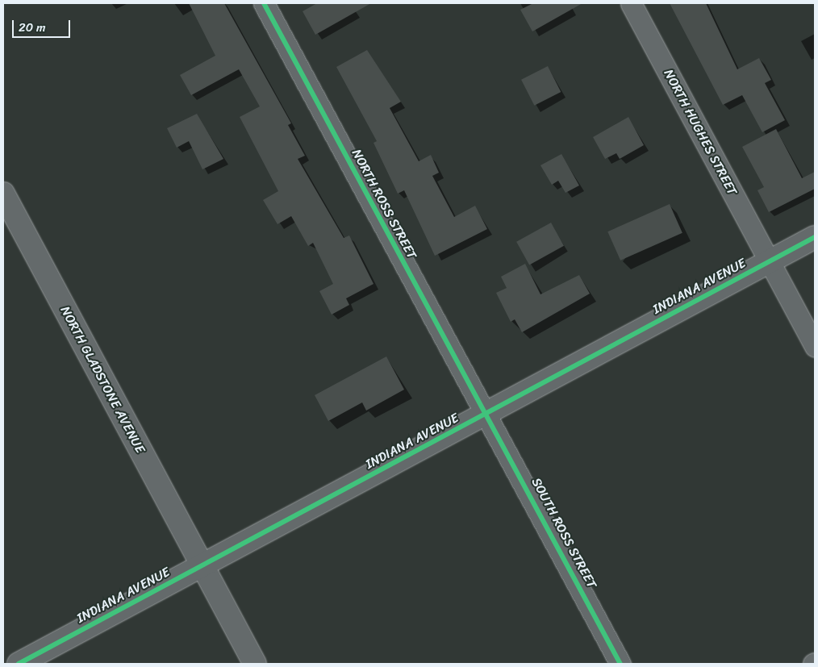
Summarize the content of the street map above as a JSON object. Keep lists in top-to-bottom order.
{
  "streets": {
    "street": [
      "NORTH HUGHES STREET",
      "NORTH ROSS STREET",
      "INDIANA AVENUE",
      "NORTH GLADSTONE AVENUE",
      "SOUTH ROSS STREET"
    ]
  },
  "crossings": [
    ["NORTH HUGHES STREET", "INDIANA AVENUE"],
    ["NORTH ROSS STREET", "INDIANA AVENUE"],
    ["NORTH ROSS STREET", "SOUTH ROSS STREET"],
    ["INDIANA AVENUE", "NORTH GLADSTONE AVENUE"],
    ["INDIANA AVENUE", "SOUTH ROSS STREET"]
  ],
  "scale_bar": "20 m"
}
